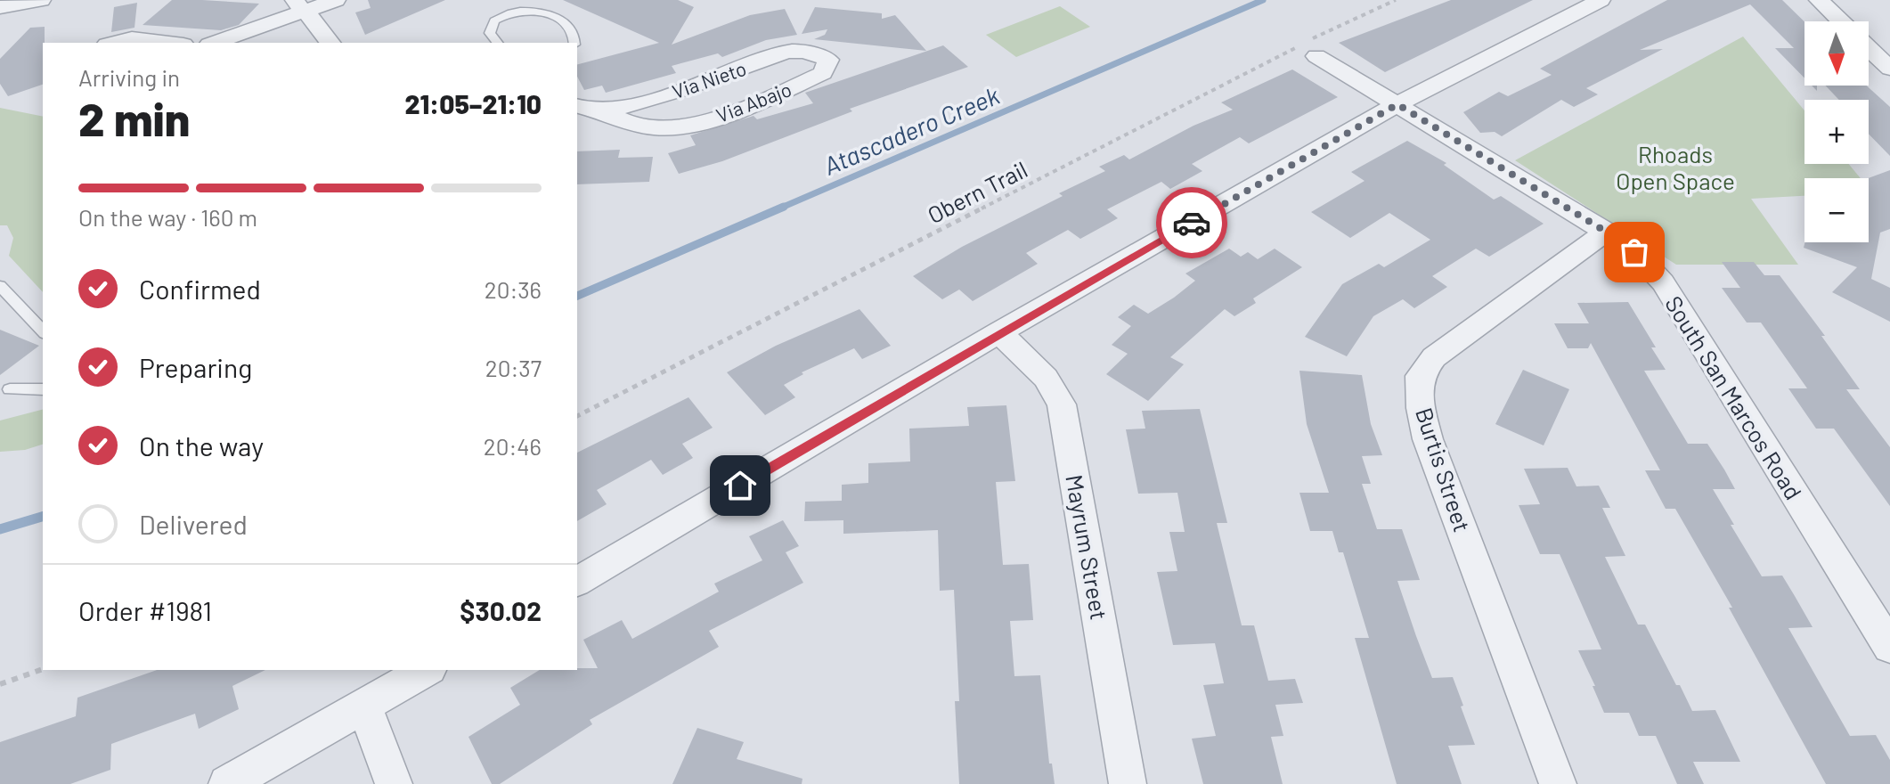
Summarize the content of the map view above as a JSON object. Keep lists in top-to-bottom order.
{
  "streets": {
    "street": [
      "Via Nieto",
      "Via Abajo",
      "South San Marcos Road",
      "Burtis Street",
      "Mayrum Street"
    ],
    "path": ["Obern Trail"]
  },
  "crossings": [
    ["Via Nieto", "Via Abajo"],
    ["South San Marcos Road", "Burtis Street"]
  ],
  "water": ["Atascadero Creek"],
  "parks": ["Rhoads Open Space"],
  "north": "bottom",
  "page": {
    "map_buttons": ["+", "−"],
    "heading": ["2 min", "Arriving in", "21:05–21:10"],
    "panel": ["Order #1981", "$30.02"],
    "bar": "On the way · 160 m",
    "list": [
      ["Confirmed", "20:36"],
      ["Preparing", "20:37"],
      ["On the way", "20:46"],
      "Delivered"
    ]
  }
}
